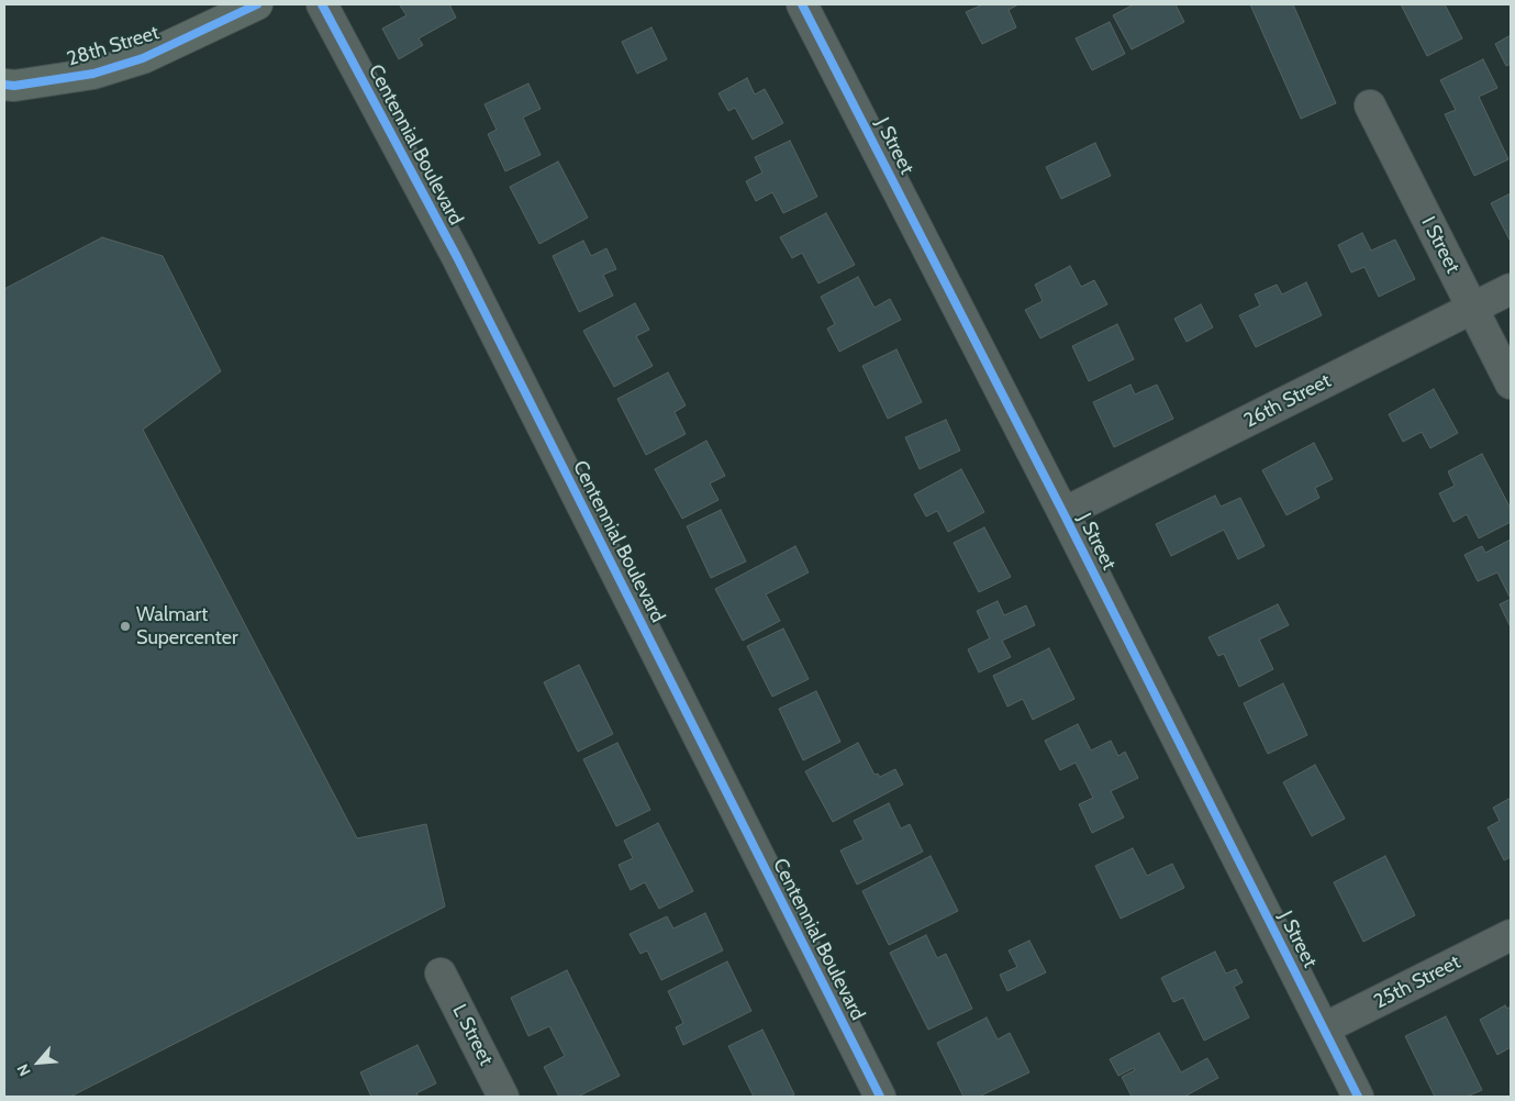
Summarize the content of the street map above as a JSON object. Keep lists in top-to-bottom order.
{
  "streets": {
    "main road": ["28th Street"],
    "street": [
      "Centennial Boulevard",
      "J Street",
      "I Street",
      "26th Street",
      "25th Street",
      "L Street"
    ]
  },
  "crossings": [
    ["J Street", "26th Street"],
    ["J Street", "25th Street"],
    ["I Street", "26th Street"]
  ],
  "places": ["Walmart Supercenter"],
  "north": "bottom left"
}
